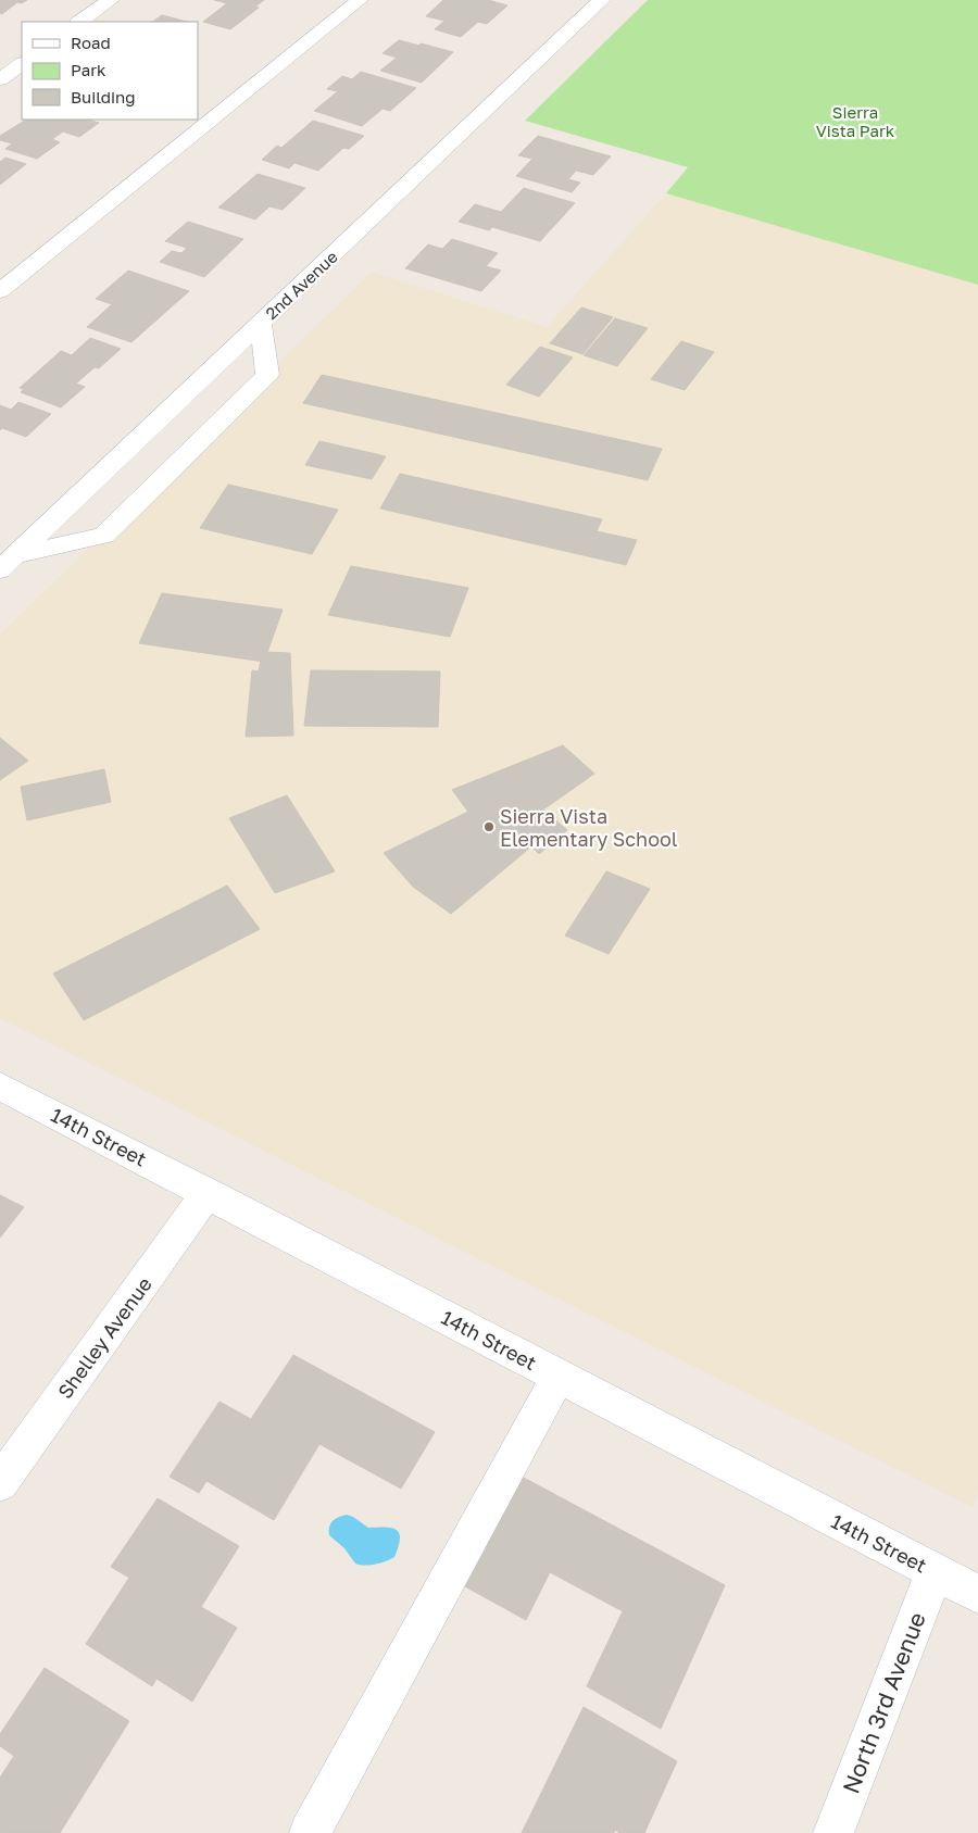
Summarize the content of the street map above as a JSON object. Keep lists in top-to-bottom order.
{
  "streets": {
    "street": [
      "2nd Avenue",
      "14th Street",
      "Shelley Avenue",
      "North 3rd Avenue"
    ]
  },
  "crossings": [
    ["14th Street", "Shelley Avenue"],
    ["14th Street", "North 3rd Avenue"]
  ],
  "parks": ["Sierra Vista Park"],
  "places": ["Sierra Vista Elementary School"],
  "legend": ["Road", "Park", "Building"]
}
